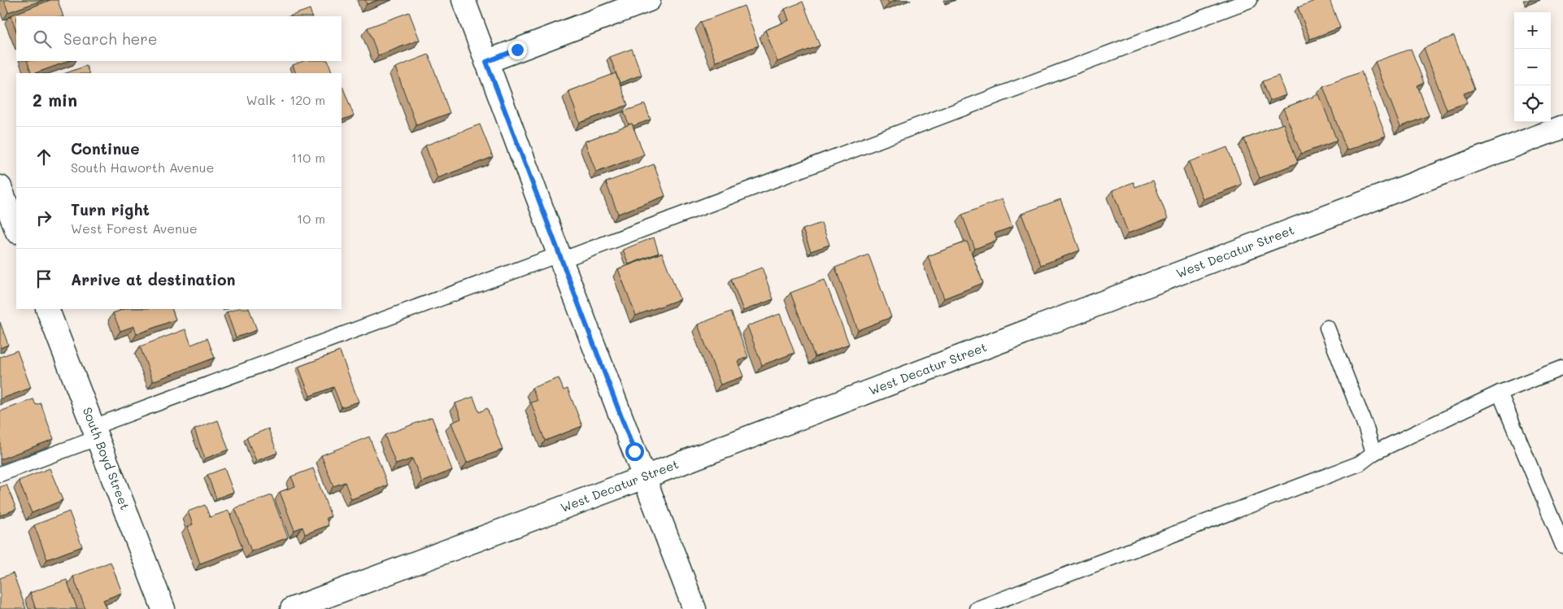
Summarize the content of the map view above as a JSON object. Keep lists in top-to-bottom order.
{
  "streets": {
    "street": ["West Decatur Street", "South Boyd Street"]
  },
  "page": {
    "map_buttons": ["+", "−"],
    "search": "Search here",
    "heading": ["2 min", "Walk · 120 m"],
    "list": [
      ["Continue", "South Haworth Avenue", "110 m"],
      ["Turn right", "West Forest Avenue", "10 m"],
      "Arrive at destination"
    ]
  }
}
